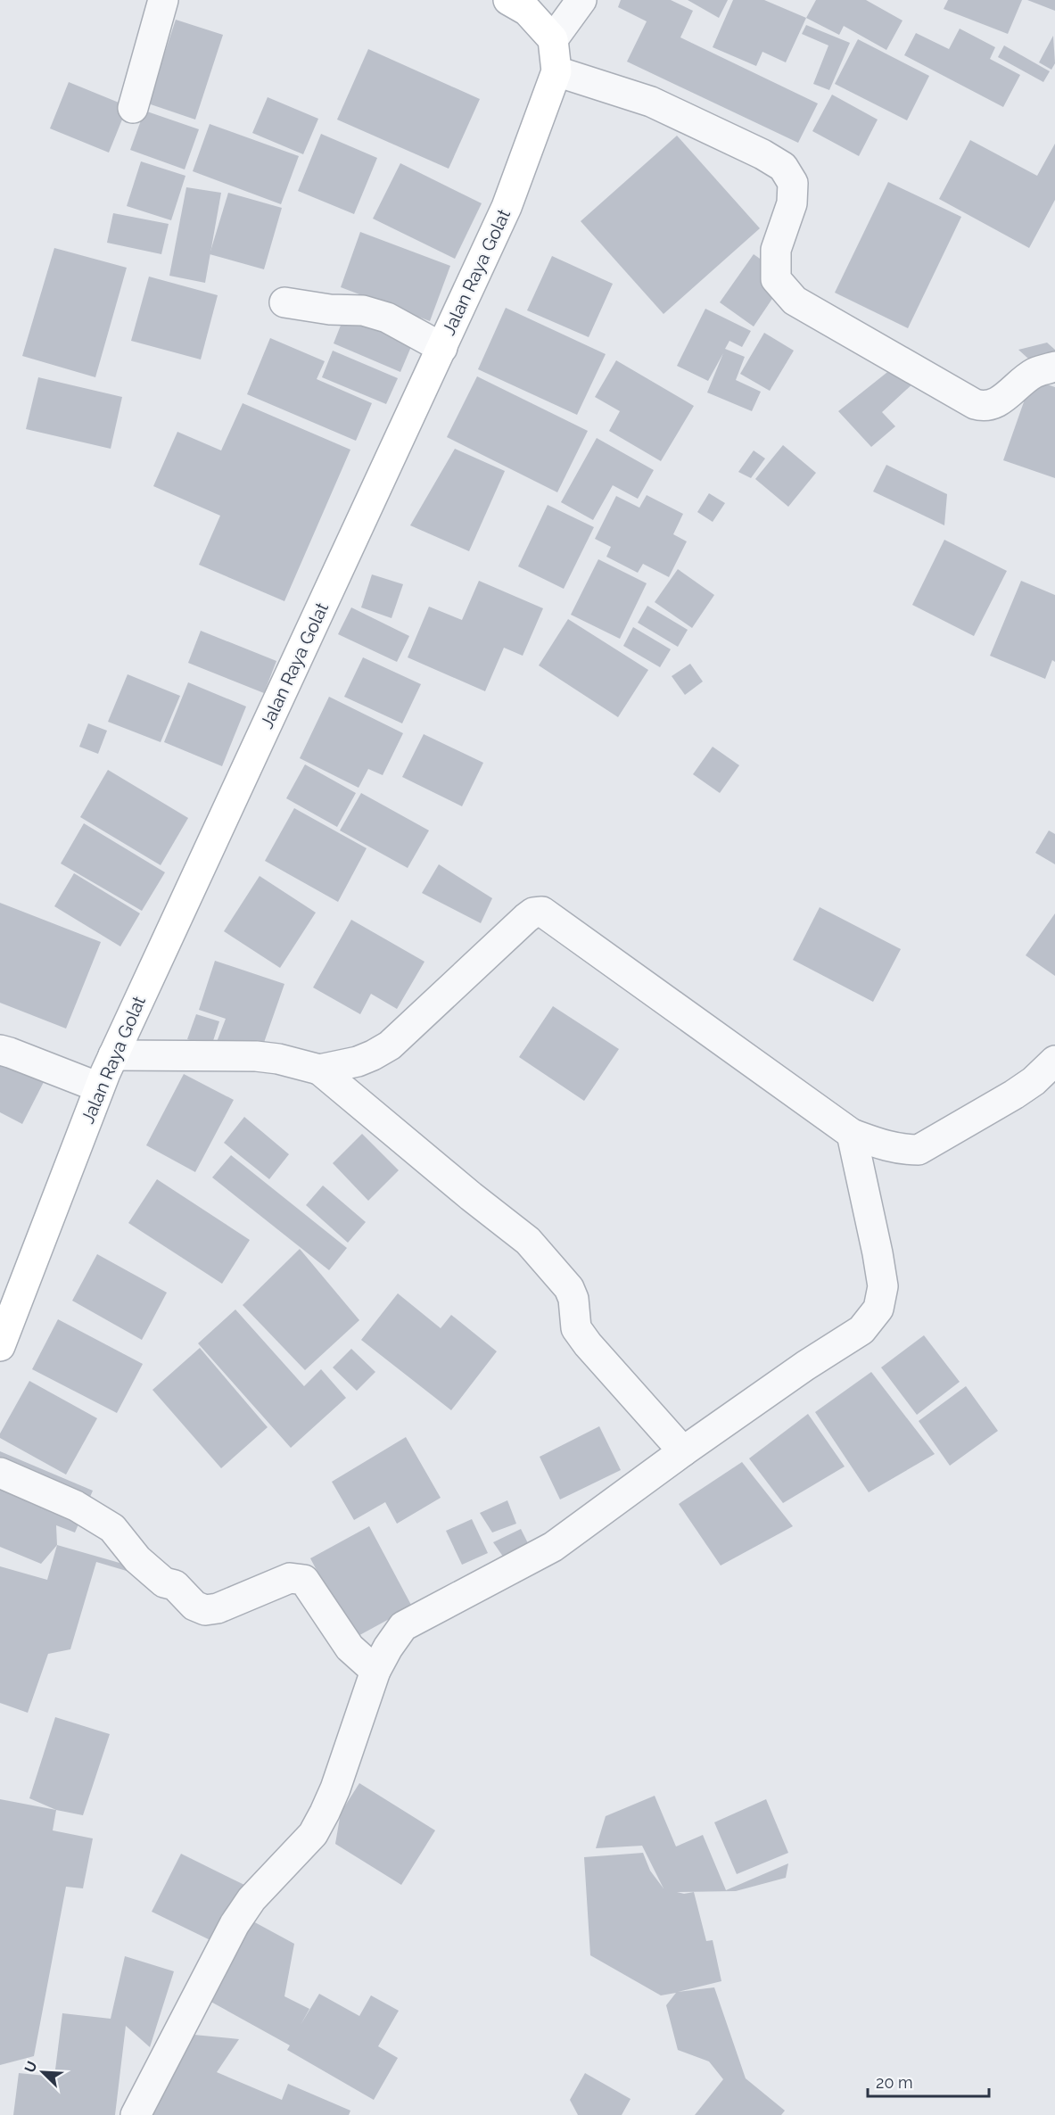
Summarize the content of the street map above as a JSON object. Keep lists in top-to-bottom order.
{
  "streets": {
    "main road": ["Jalan Raya Golat"]
  },
  "scale_bar": "20 m",
  "north": "top left"
}
